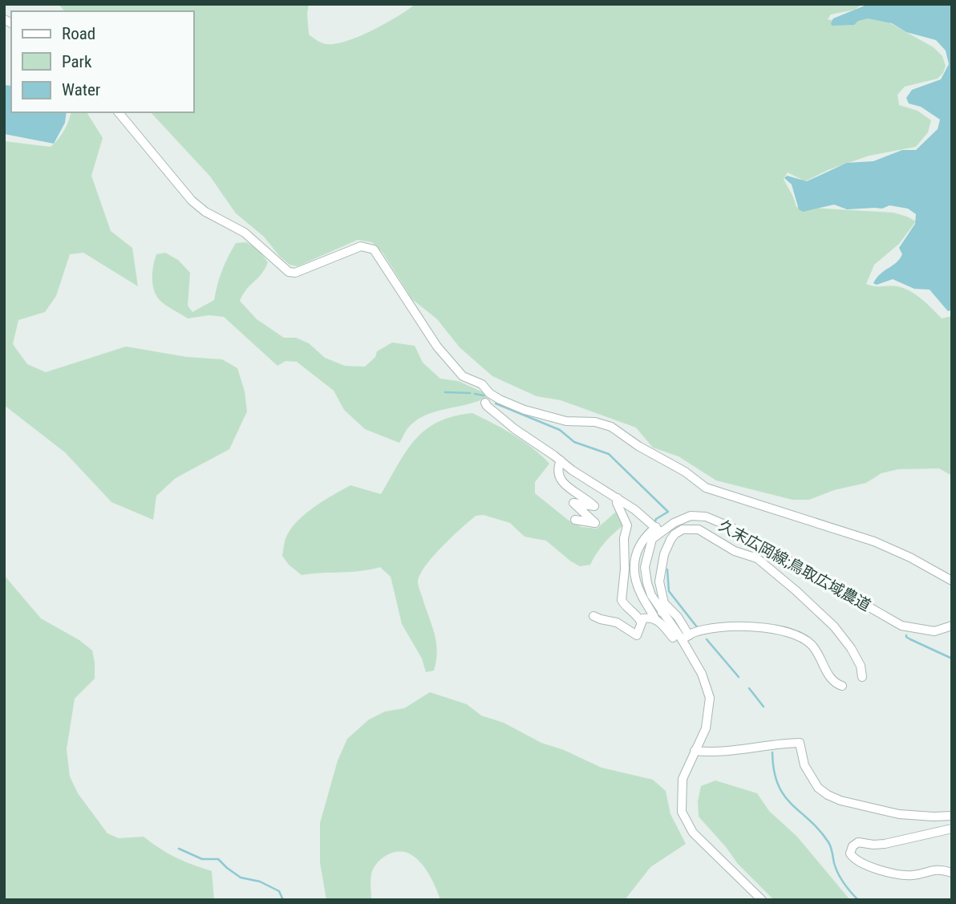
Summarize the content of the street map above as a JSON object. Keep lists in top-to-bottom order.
{
  "streets": {
    "street": ["久末広岡線;鳥取広域農道"]
  },
  "legend": ["Road", "Park", "Water"]
}
